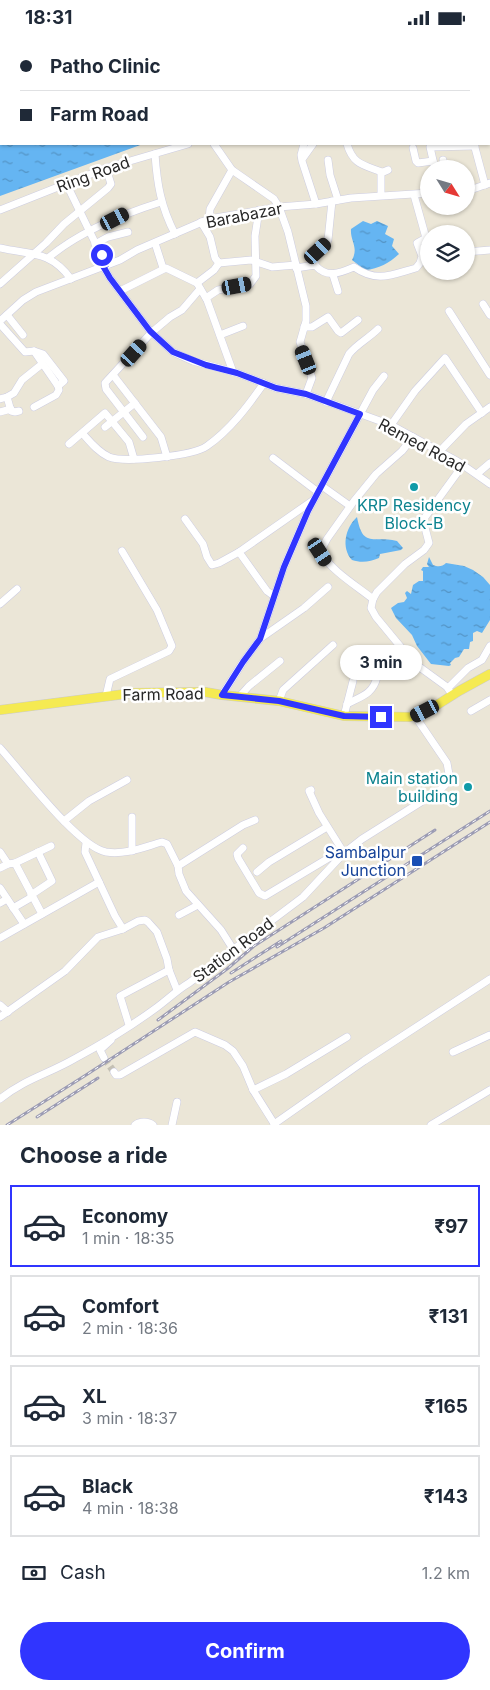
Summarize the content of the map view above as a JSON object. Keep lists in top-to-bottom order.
{
  "streets": {
    "main road": ["Farm Road"],
    "street": [
      "Ring Road",
      "Barabazar",
      "Remed Road",
      "Station Road"
    ]
  },
  "crossings": [
    ["Ring Road", "Remed Road"],
    ["Barabazar", "Remed Road"],
    ["Farm Road", "Station Road"]
  ],
  "places": {
    "other": ["KRP Residency Block-B", "Main station building"],
    "transit": ["Sambalpur Junction"]
  },
  "north": "bottom right",
  "page": {
    "status": "18:31",
    "banner": ["Patho Clinic", "Farm Road"],
    "bubble": "3 min",
    "heading": "Choose a ride",
    "list": [
      {
        "name": "Economy",
        "note": "1 min · 18:35",
        "value": "₹97"
      },
      {
        "name": "Comfort",
        "note": "2 min · 18:36",
        "value": "₹131"
      },
      {
        "name": "XL",
        "note": "3 min · 18:37",
        "value": "₹165"
      },
      {
        "name": "Black",
        "note": "4 min · 18:38",
        "value": "₹143"
      }
    ],
    "pay": ["Cash", "1.2 km"],
    "buttons": "Confirm"
  }
}
